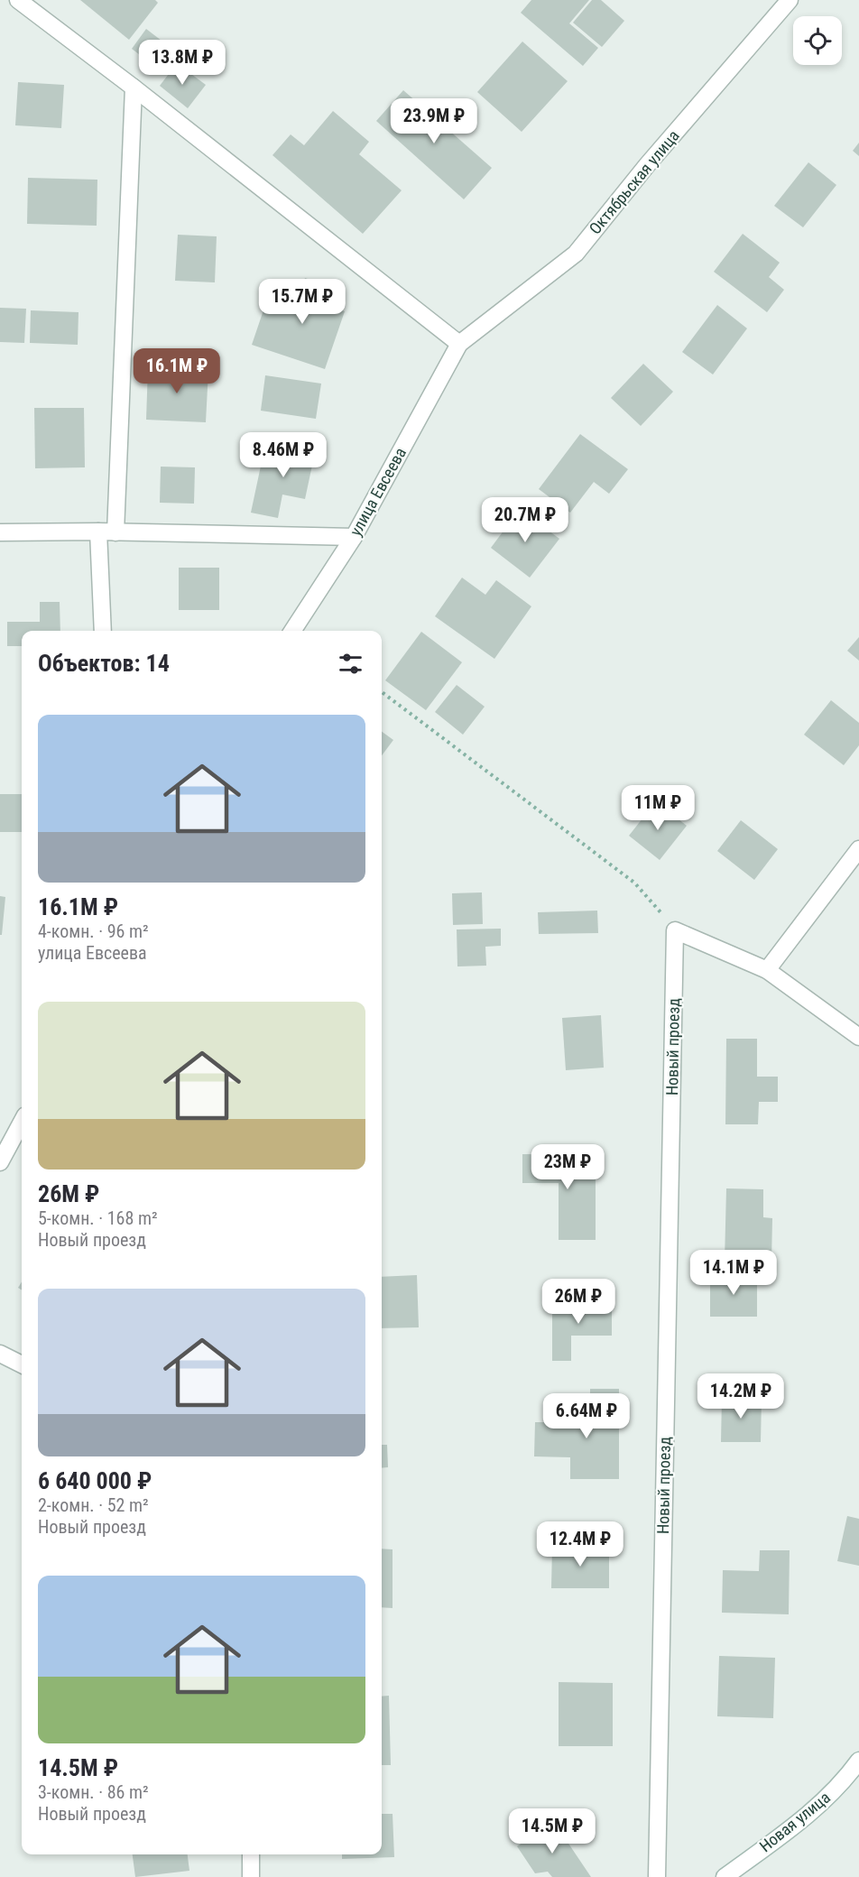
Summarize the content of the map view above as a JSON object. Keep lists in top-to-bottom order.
{
  "streets": {
    "street": [
      "Октябрьская улица",
      "улица Евсеева",
      "Новый проезд",
      "Новая улица"
    ]
  },
  "crossings": [
    ["Октябрьская улица", "улица Евсеева"]
  ],
  "page": {
    "price": [
      "13.8M ₽",
      "23.9M ₽",
      "15.7M ₽",
      "16.1M ₽",
      "8.46M ₽",
      "20.7M ₽",
      "11M ₽",
      "23M ₽",
      "14.1M ₽",
      "26M ₽",
      "14.2M ₽",
      "6.64M ₽",
      "12.4M ₽",
      "14.5M ₽"
    ],
    "heading": "Объектов: 14",
    "list": [
      {
        "name": "16.1M ₽",
        "note": "4-комн. · 96 m² · улица Евсеева"
      },
      {
        "name": "26M ₽",
        "note": "5-комн. · 168 m² · Новый проезд"
      },
      {
        "name": "6 640 000 ₽",
        "note": "2-комн. · 52 m² · Новый проезд"
      },
      {
        "name": "14.5M ₽",
        "note": "3-комн. · 86 m² · Новый проезд"
      }
    ]
  }
}
